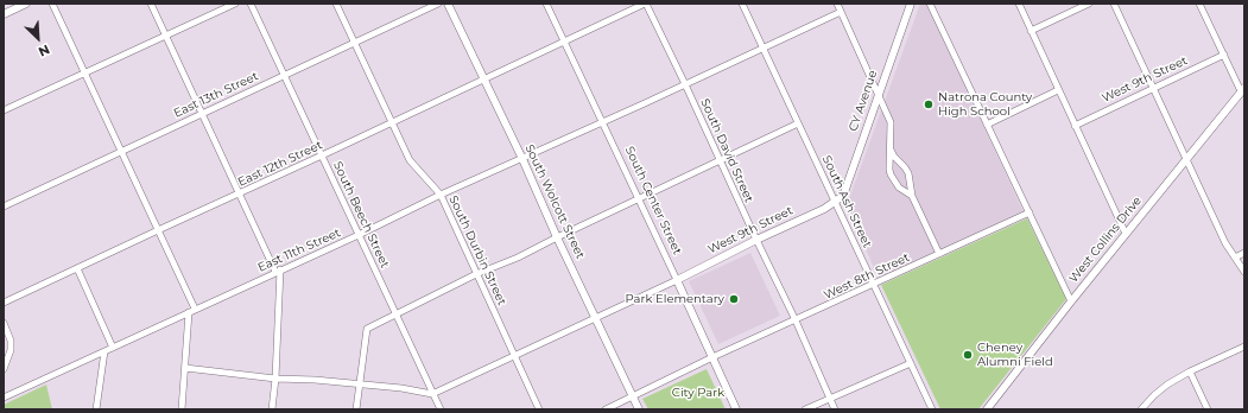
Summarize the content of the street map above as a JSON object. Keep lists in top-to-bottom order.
{
  "streets": {
    "main road": [
      "West 9th Street",
      "CY Avenue",
      "South Center Street",
      "South Wolcott Street",
      "West Collins Drive"
    ],
    "street": [
      "East 13th Street",
      "South David Street",
      "East 12th Street",
      "South Ash Street",
      "South Beech Street",
      "East 11th Street",
      "South Durbin Street",
      "West 8th Street"
    ]
  },
  "crossings": [
    ["West 9th Street", "CY Avenue"],
    ["West 9th Street", "South David Street"],
    ["West 9th Street", "South Center Street"],
    ["West 9th Street", "South Ash Street"],
    ["East 13th Street", "South Beech Street"],
    ["East 13th Street", "South Durbin Street"],
    ["CY Avenue", "South Ash Street"],
    ["South David Street", "East 12th Street"],
    ["South David Street", "East 11th Street"],
    ["South David Street", "West 8th Street"],
    ["East 12th Street", "South Center Street"],
    ["East 12th Street", "South Wolcott Street"],
    ["East 12th Street", "South Beech Street"],
    ["East 12th Street", "South Durbin Street"],
    ["South Center Street", "East 11th Street"],
    ["South Center Street", "West 8th Street"],
    ["South Wolcott Street", "East 11th Street"],
    ["South Wolcott Street", "West 8th Street"],
    ["South Ash Street", "East 11th Street"],
    ["South Ash Street", "West 8th Street"],
    ["South Beech Street", "East 11th Street"],
    ["East 11th Street", "South Durbin Street"]
  ],
  "parks": ["City Park"],
  "places": ["Natrona County High School", "Park Elementary", "Cheney Alumni Field"],
  "north": "bottom right"
}
